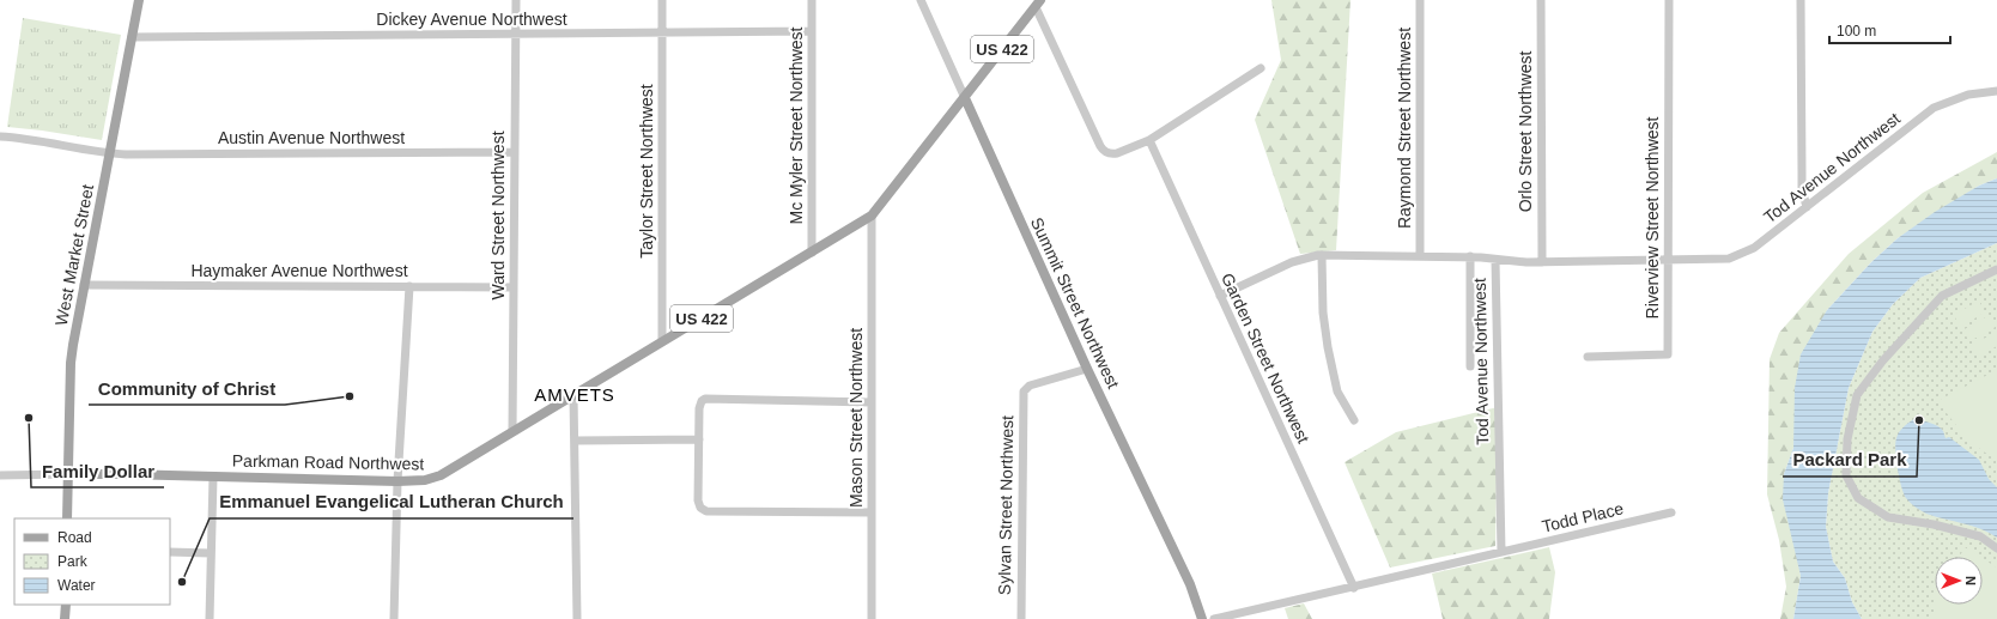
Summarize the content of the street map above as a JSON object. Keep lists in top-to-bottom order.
{
  "streets": {
    "main road": [
      "US 422",
      "West Market Street",
      "Summit Street Northwest",
      "Parkman Road Northwest"
    ],
    "street": [
      "Dickey Avenue Northwest",
      "Mc Myler Street Northwest",
      "Raymond Street Northwest",
      "Orlo Street Northwest",
      "Austin Avenue Northwest",
      "Tod Avenue Northwest",
      "Taylor Street Northwest",
      "Ward Street Northwest",
      "Riverview Street Northwest",
      "Haymaker Avenue Northwest",
      "Garden Street Northwest",
      "Mason Street Northwest",
      "Sylvan Street Northwest",
      "Todd Place"
    ]
  },
  "crossings": [
    ["Dickey Avenue Northwest", "Mc Myler Street Northwest"],
    ["Dickey Avenue Northwest", "Taylor Street Northwest"],
    ["Dickey Avenue Northwest", "Ward Street Northwest"],
    ["Dickey Avenue Northwest", "West Market Street"],
    ["Mc Myler Street Northwest", "Parkman Road Northwest"],
    ["Orlo Street Northwest", "Tod Avenue Northwest"],
    ["Austin Avenue Northwest", "Ward Street Northwest"],
    ["Austin Avenue Northwest", "West Market Street"],
    ["Tod Avenue Northwest", "Riverview Street Northwest"],
    ["Tod Avenue Northwest", "Todd Place"],
    ["Taylor Street Northwest", "Parkman Road Northwest"],
    ["Ward Street Northwest", "Haymaker Avenue Northwest"],
    ["Ward Street Northwest", "Parkman Road Northwest"],
    ["West Market Street", "Haymaker Avenue Northwest"],
    ["West Market Street", "Parkman Road Northwest"],
    ["Summit Street Northwest", "Parkman Road Northwest"],
    ["Summit Street Northwest", "Sylvan Street Northwest"],
    ["Mason Street Northwest", "Parkman Road Northwest"]
  ],
  "districts": ["AMVETS"],
  "places": [
    "Community of Christ",
    "Family Dollar",
    "Packard Park",
    "Emmanuel Evangelical Lutheran Church"
  ],
  "legend": ["Road", "Park", "Water"],
  "scale_bar": "100 m",
  "north": "right"
}
